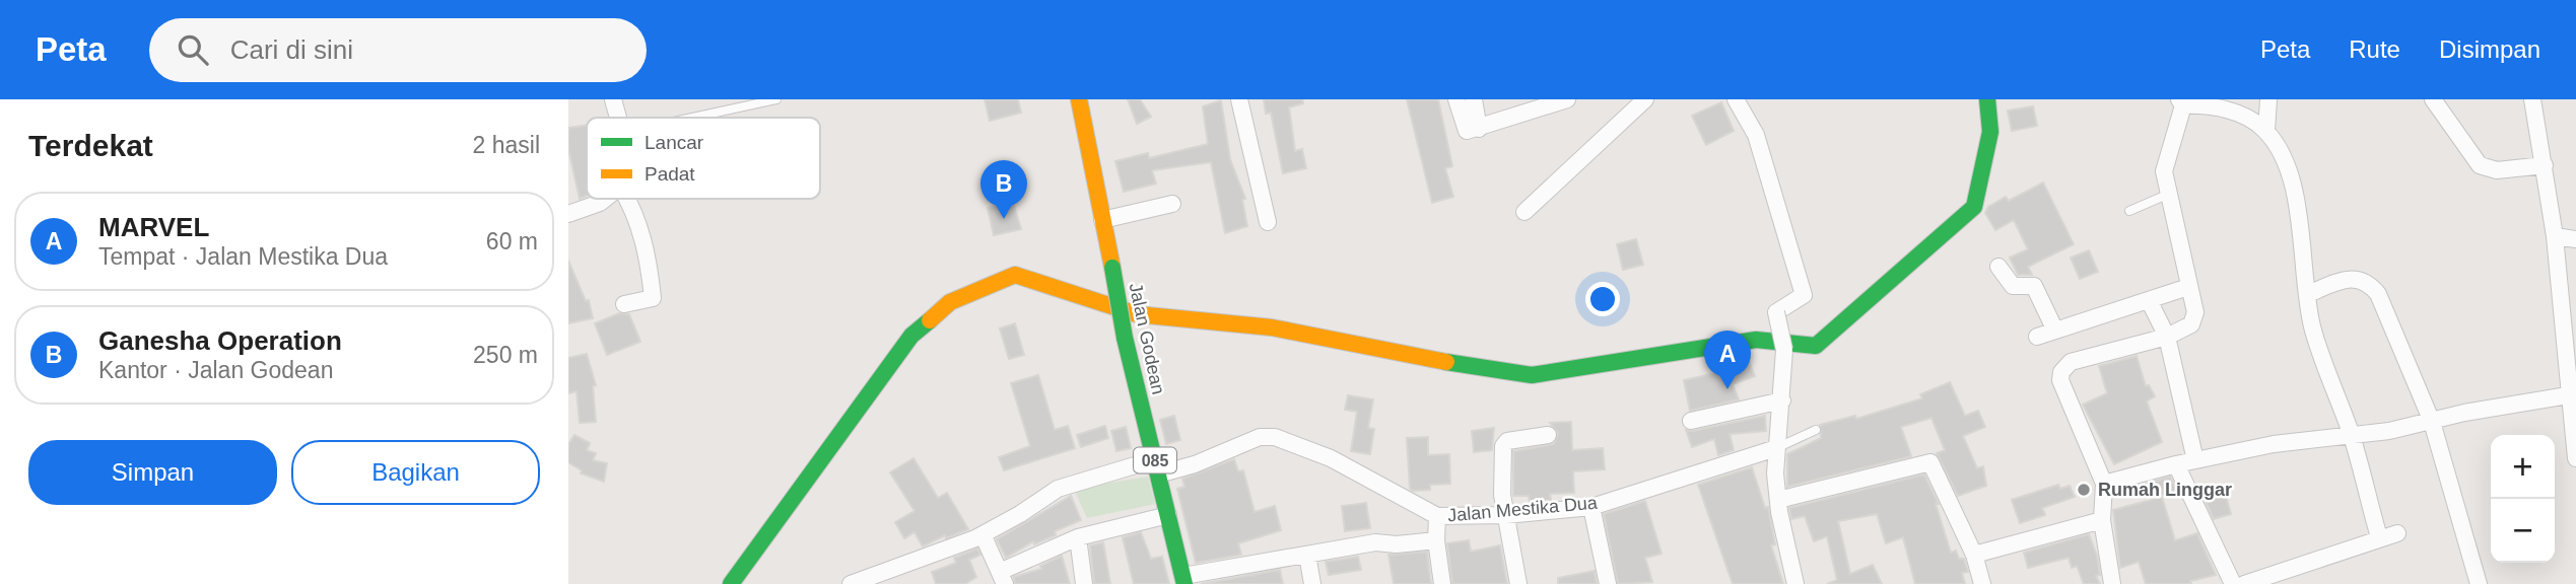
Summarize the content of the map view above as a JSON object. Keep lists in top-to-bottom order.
{
  "streets": {
    "street": ["Jalan Godean", "085", "Jalan Mestika Dua"]
  },
  "crossings": [
    ["Jalan Godean", "Jalan Mestika Dua"]
  ],
  "places": ["Rumah Linggar"],
  "legend": ["Lancar", "Padat"],
  "page": {
    "header": "Peta",
    "search": "Cari di sini",
    "nav": ["Peta", "Rute", "Disimpan"],
    "heading": ["Terdekat", "2 hasil"],
    "pins": ["B", "A"],
    "list": [
      {
        "mark": "A",
        "name": "MARVEL",
        "note": "Tempat · Jalan Mestika Dua",
        "value": "60 m"
      },
      {
        "mark": "B",
        "name": "Ganesha Operation",
        "note": "Kantor · Jalan Godean",
        "value": "250 m"
      }
    ],
    "buttons": ["Simpan", "Bagikan"],
    "map_buttons": ["+", "−"]
  }
}
